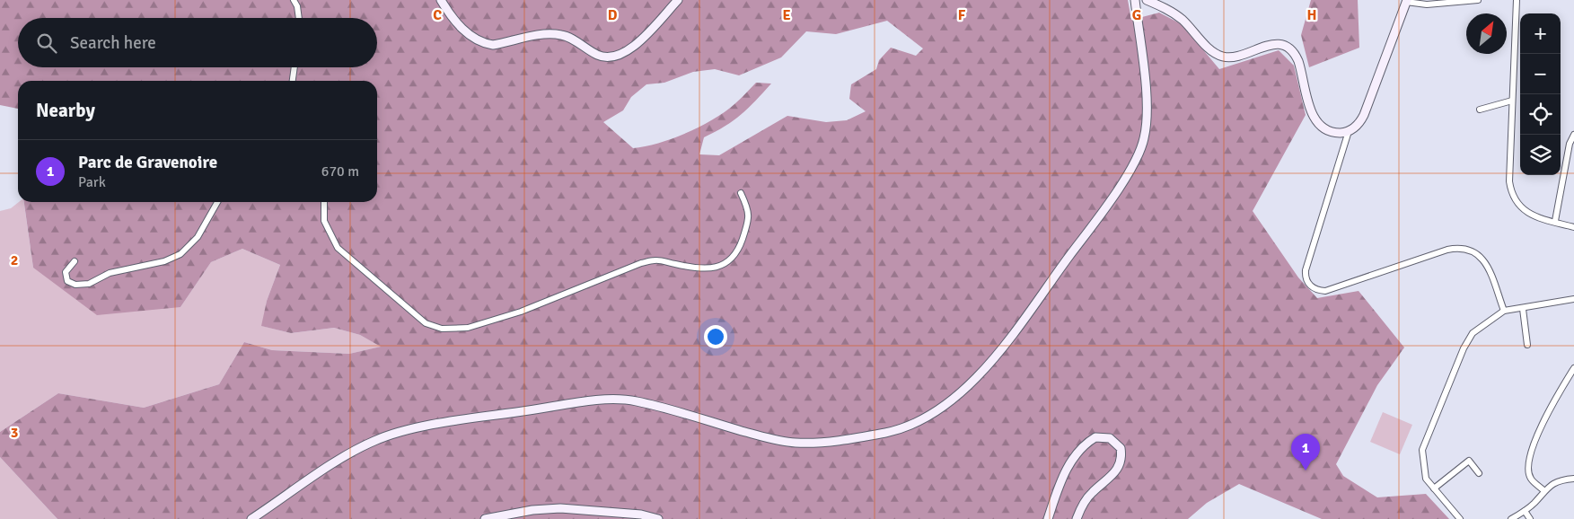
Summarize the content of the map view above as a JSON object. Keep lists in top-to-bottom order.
{
  "north": "top right",
  "page": {
    "map_buttons": ["+", "−"],
    "search": "Search here",
    "heading": "Nearby",
    "list": [
      {
        "mark": "1",
        "name": "Parc de Gravenoire",
        "note": "Park",
        "value": "670 m"
      }
    ],
    "pins": "1"
  },
  "grid": {
    "columns": [
      "C",
      "D",
      "E",
      "F",
      "G",
      "H"
    ],
    "rows": ["2", "3"]
  }
}
